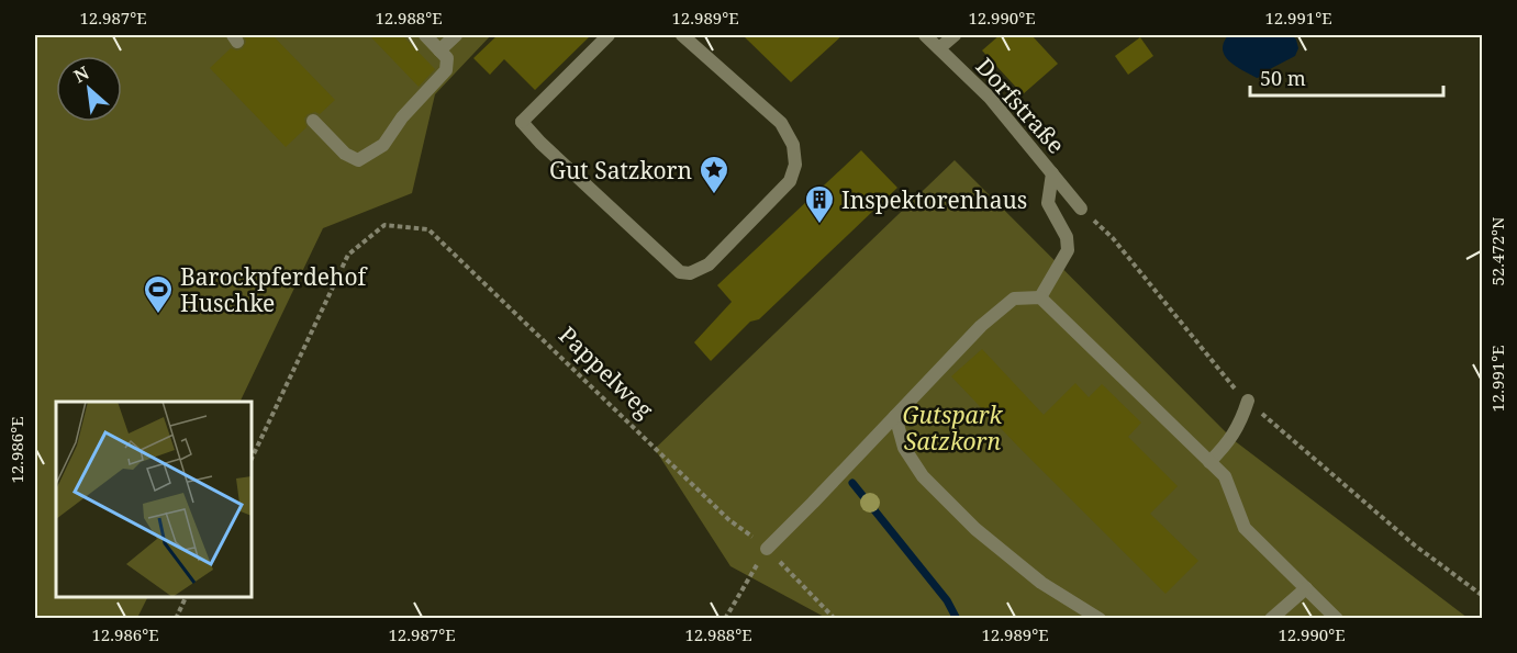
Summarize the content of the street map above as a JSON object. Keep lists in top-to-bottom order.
{
  "streets": {
    "street": ["Dorfstraße"],
    "path": ["Pappelweg"]
  },
  "parks": ["Gutspark Satzkorn"],
  "places": {
    "place": ["Gut Satzkorn"],
    "building": ["Inspektorenhaus"],
    "sports": ["Barockpferdehof Huschke"]
  },
  "scale_bar": "50 m",
  "north": "top left",
  "coordinates": [
    "12.987°E",
    "12.988°E",
    "12.989°E",
    "12.990°E",
    "12.991°E",
    "52.472°N",
    "12.986°E"
  ]
}
